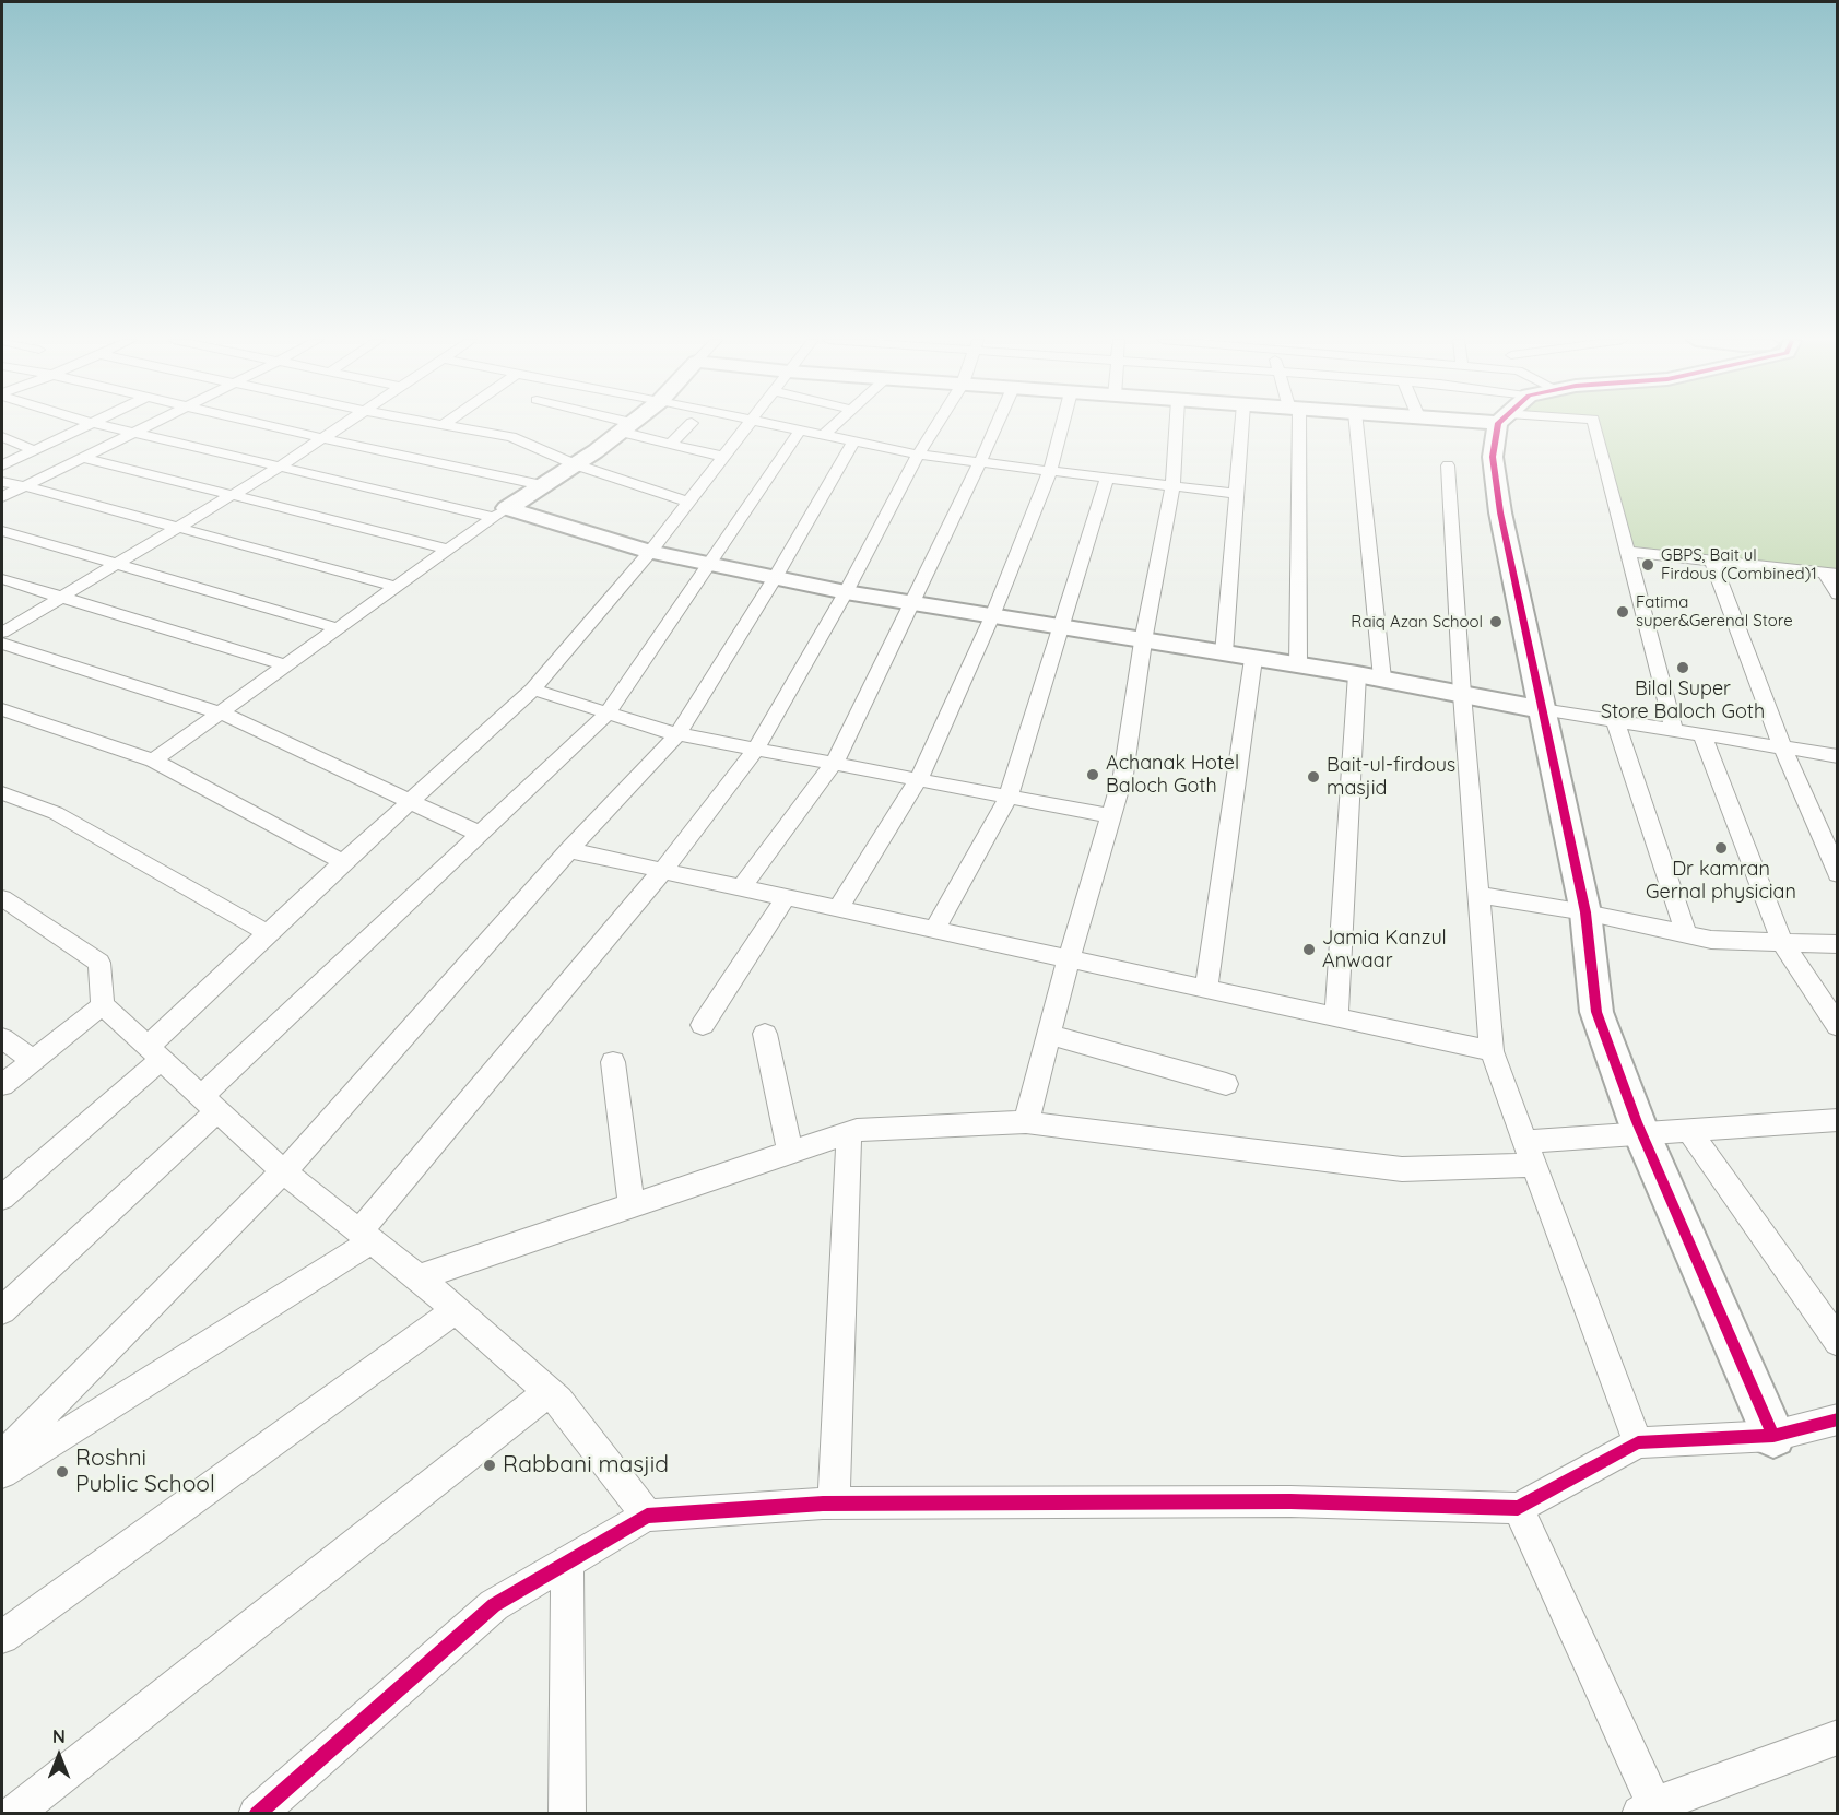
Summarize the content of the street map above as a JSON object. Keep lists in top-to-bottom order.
{
  "places": [
    "GBPS, Bait ul Firdous (Combined)1",
    "Fatima super&Gerenal Store",
    "Raiq Azan School",
    "Bilal Super Store Baloch Goth",
    "Achanak Hotel Baloch Goth",
    "Bait-ul-firdous masjid",
    "Dr kamran Gernal physician",
    "Jamia Kanzul Anwaar",
    "Rabbani masjid",
    "Roshni Public School"
  ],
  "north": "top"
}
